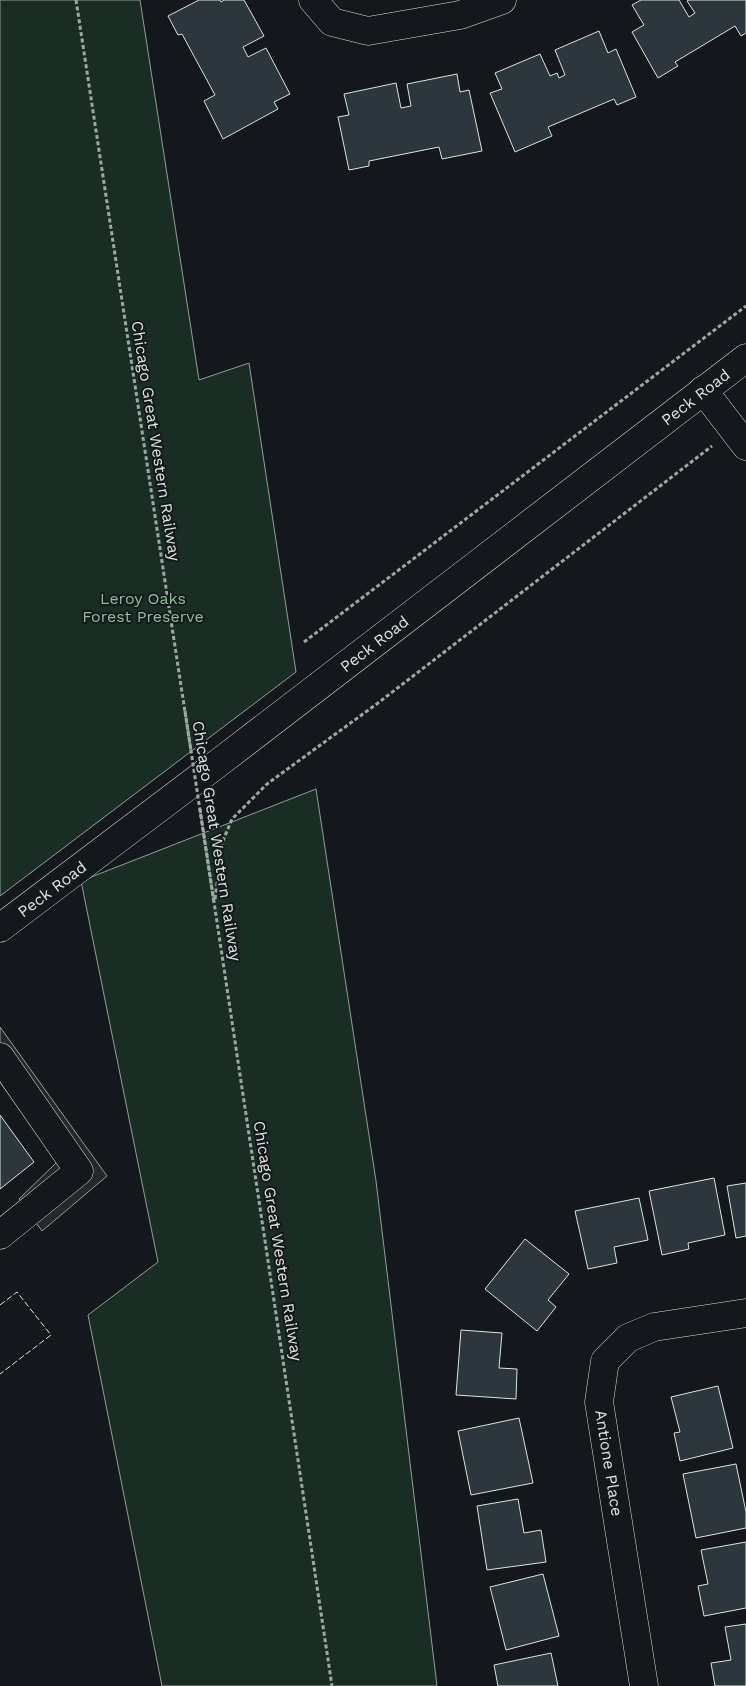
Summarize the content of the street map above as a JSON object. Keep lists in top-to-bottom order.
{
  "streets": {
    "street": ["Peck Road", "Antione Place"],
    "path": ["Chicago Great Western Railway"]
  },
  "parks": ["Leroy Oaks Forest Preserve"]
}
